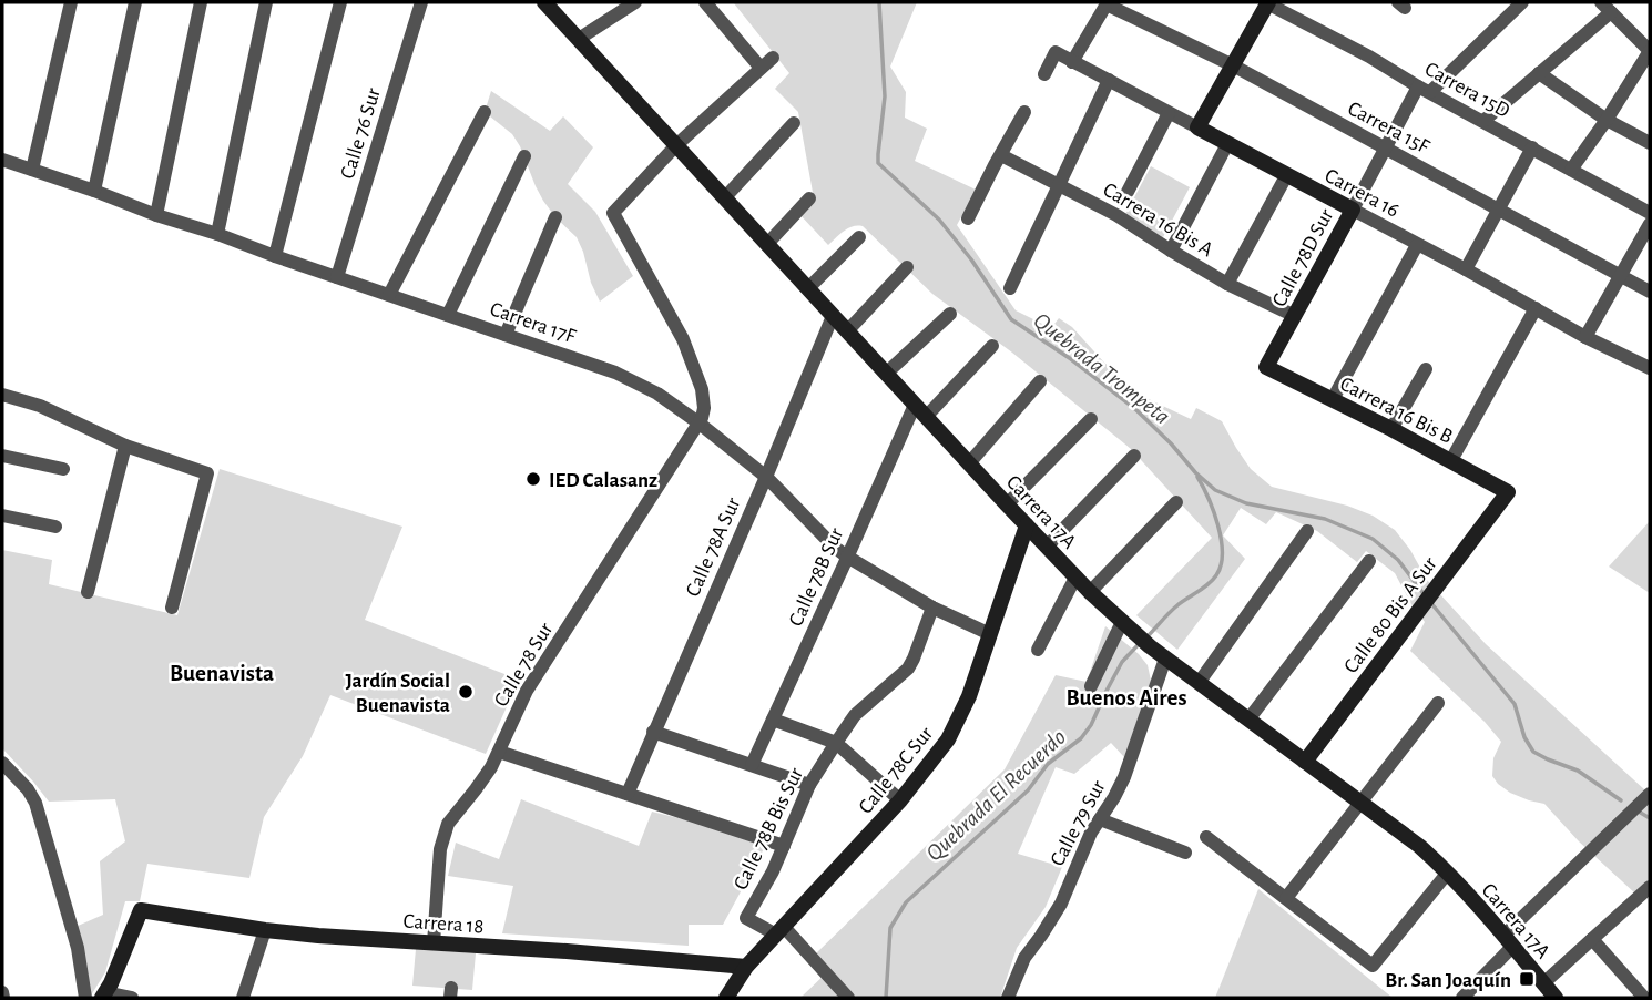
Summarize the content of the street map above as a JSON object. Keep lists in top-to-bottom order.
{
  "streets": {
    "street": [
      "Carrera 15D",
      "Carrera 15F",
      "Calle 76 Sur",
      "Carrera 16",
      "Carrera 16 Bis A",
      "Calle 78D Sur",
      "Carrera 17F",
      "Carrera 16 Bis B",
      "Carrera 17A",
      "Calle 78A Sur",
      "Calle 78B Sur",
      "Calle 80 Bis A Sur",
      "Calle 78 Sur",
      "Calle 78C Sur",
      "Calle 79 Sur",
      "Calle 78B Bis Sur",
      "Carrera 18"
    ]
  },
  "crossings": [
    ["Carrera 15D", "Calle 78D Sur"],
    ["Carrera 15F", "Calle 78D Sur"],
    ["Calle 76 Sur", "Carrera 17F"],
    ["Carrera 16", "Calle 78D Sur"],
    ["Carrera 16 Bis A", "Calle 78D Sur"],
    ["Calle 78D Sur", "Carrera 16 Bis B"],
    ["Carrera 17F", "Calle 78A Sur"],
    ["Carrera 17F", "Calle 78B Sur"],
    ["Carrera 17F", "Calle 78 Sur"],
    ["Carrera 17F", "Calle 78C Sur"],
    ["Carrera 17F", "Calle 78B Bis Sur"],
    ["Carrera 16 Bis B", "Calle 80 Bis A Sur"],
    ["Carrera 17A", "Calle 78A Sur"],
    ["Carrera 17A", "Calle 78B Sur"],
    ["Carrera 17A", "Calle 80 Bis A Sur"],
    ["Carrera 17A", "Calle 78C Sur"],
    ["Carrera 17A", "Calle 79 Sur"],
    ["Calle 78 Sur", "Carrera 18"],
    ["Calle 78C Sur", "Calle 78B Bis Sur"],
    ["Calle 78C Sur", "Carrera 18"]
  ],
  "districts": ["Buenavista", "Buenos Aires"],
  "water": ["Quebrada Trompeta", "Quebrada El Recuerdo"],
  "places": {
    "other": ["IED Calasanz", "Jardín Social Buenavista"],
    "transit": ["Br. San Joaquín"]
  }
}
